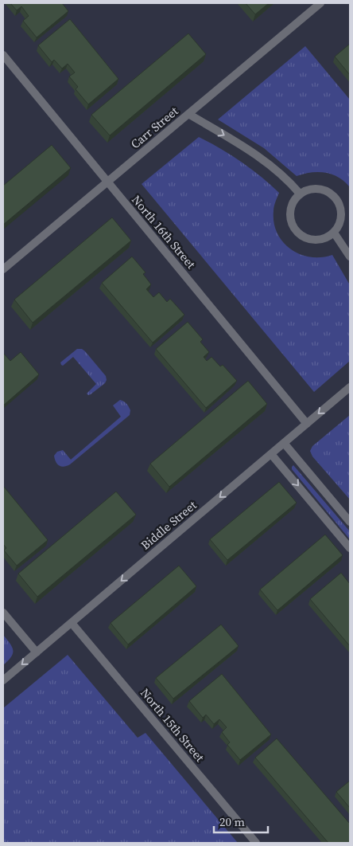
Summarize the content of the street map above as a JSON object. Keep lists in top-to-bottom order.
{
  "streets": {
    "street": [
      "Carr Street",
      "North 16th Street",
      "Biddle Street",
      "North 15th Street"
    ]
  },
  "crossings": [
    ["Carr Street", "North 16th Street"],
    ["North 16th Street", "Biddle Street"],
    ["Biddle Street", "North 15th Street"]
  ],
  "one_way": ["Biddle Street"],
  "scale_bar": "20 m"
}
